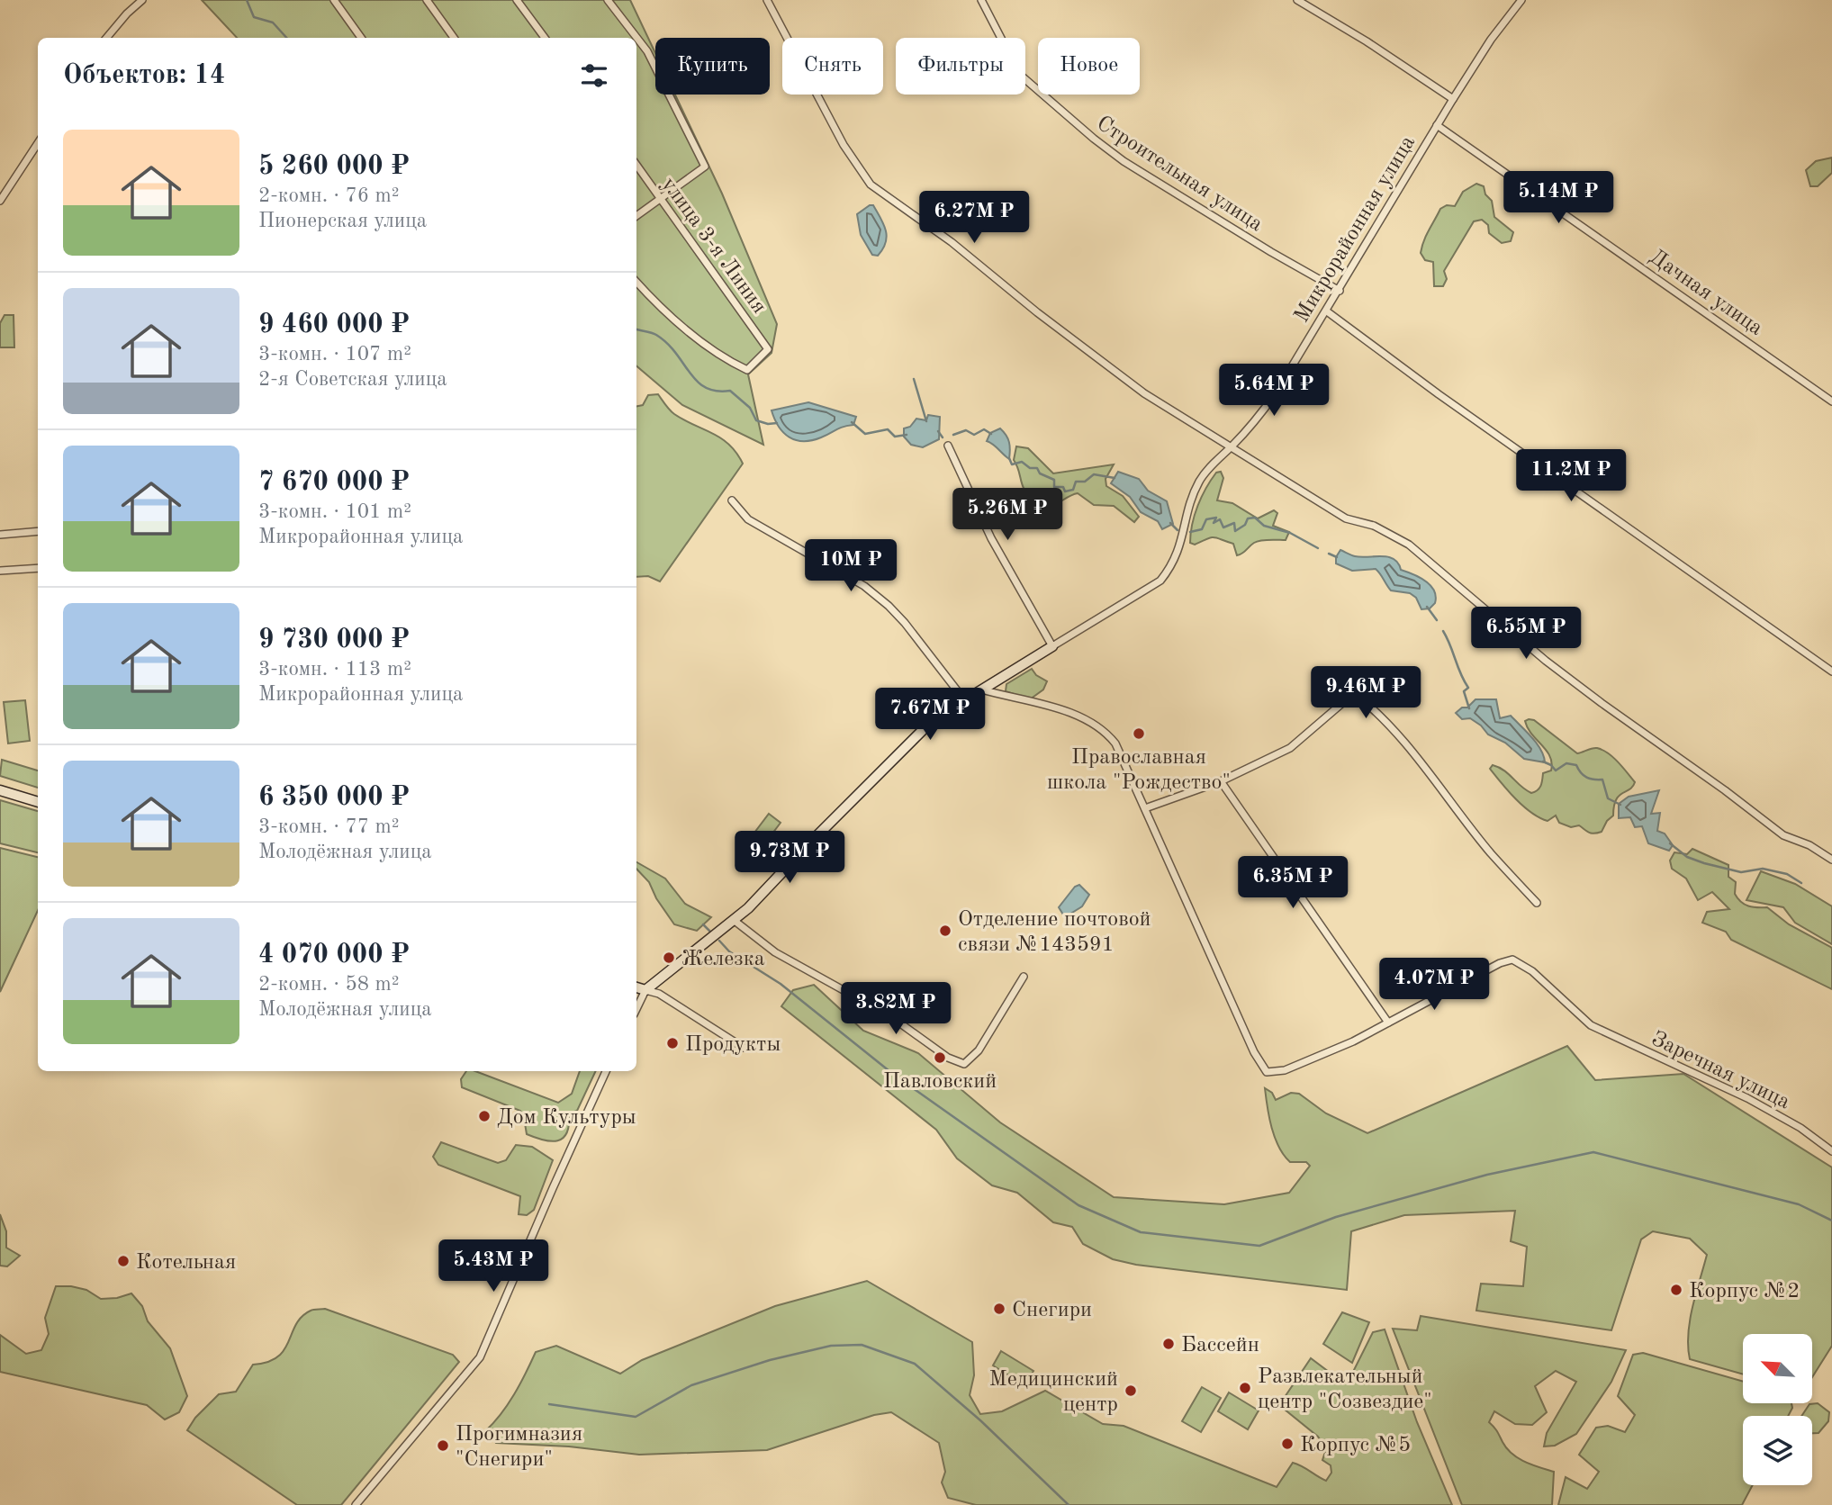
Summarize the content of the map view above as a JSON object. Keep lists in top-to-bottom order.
{
  "streets": {
    "street": [
      "Строительная улица",
      "Микрорайонная улица",
      "улица 3-я Линия",
      "Дачная улица",
      "Заречная улица"
    ]
  },
  "crossings": [
    ["Строительная улица", "Микрорайонная улица"],
    ["Микрорайонная улица", "Дачная улица"]
  ],
  "places": [
    "Православная школа \"Рождество\"",
    "Отделение почтовой связи №143591",
    "Железка",
    "Продукты",
    "Павловский",
    "Дом Культуры",
    "Котельная",
    "Корпус №2",
    "Снегири",
    "Бассейн",
    "Развлекательный центр \"Созвездие\"",
    "Медицинский центр",
    "Корпус №5",
    "Прогимназия \"Снегири\""
  ],
  "north": "top left",
  "page": {
    "chip": [
      "Купить",
      "Снять",
      "Фильтры",
      "Новое"
    ],
    "heading": "Объектов: 14",
    "list": [
      {
        "name": "5 260 000 ₽",
        "note": "2-комн. · 76 m² · Пионерская улица"
      },
      {
        "name": "9 460 000 ₽",
        "note": "3-комн. · 107 m² · 2-я Советская улица"
      },
      {
        "name": "7 670 000 ₽",
        "note": "3-комн. · 101 m² · Микрорайонная улица"
      },
      {
        "name": "9 730 000 ₽",
        "note": "3-комн. · 113 m² · Микрорайонная улица"
      },
      {
        "name": "6 350 000 ₽",
        "note": "3-комн. · 77 m² · Молодёжная улица"
      },
      {
        "name": "4 070 000 ₽",
        "note": "2-комн. · 58 m² · Молодёжная улица"
      }
    ],
    "price": [
      "5.14M ₽",
      "6.27M ₽",
      "5.64M ₽",
      "11.2M ₽",
      "5.26M ₽",
      "10M ₽",
      "6.55M ₽",
      "9.46M ₽",
      "7.67M ₽",
      "9.73M ₽",
      "6.35M ₽",
      "4.07M ₽",
      "3.82M ₽",
      "5.43M ₽"
    ]
  }
}
